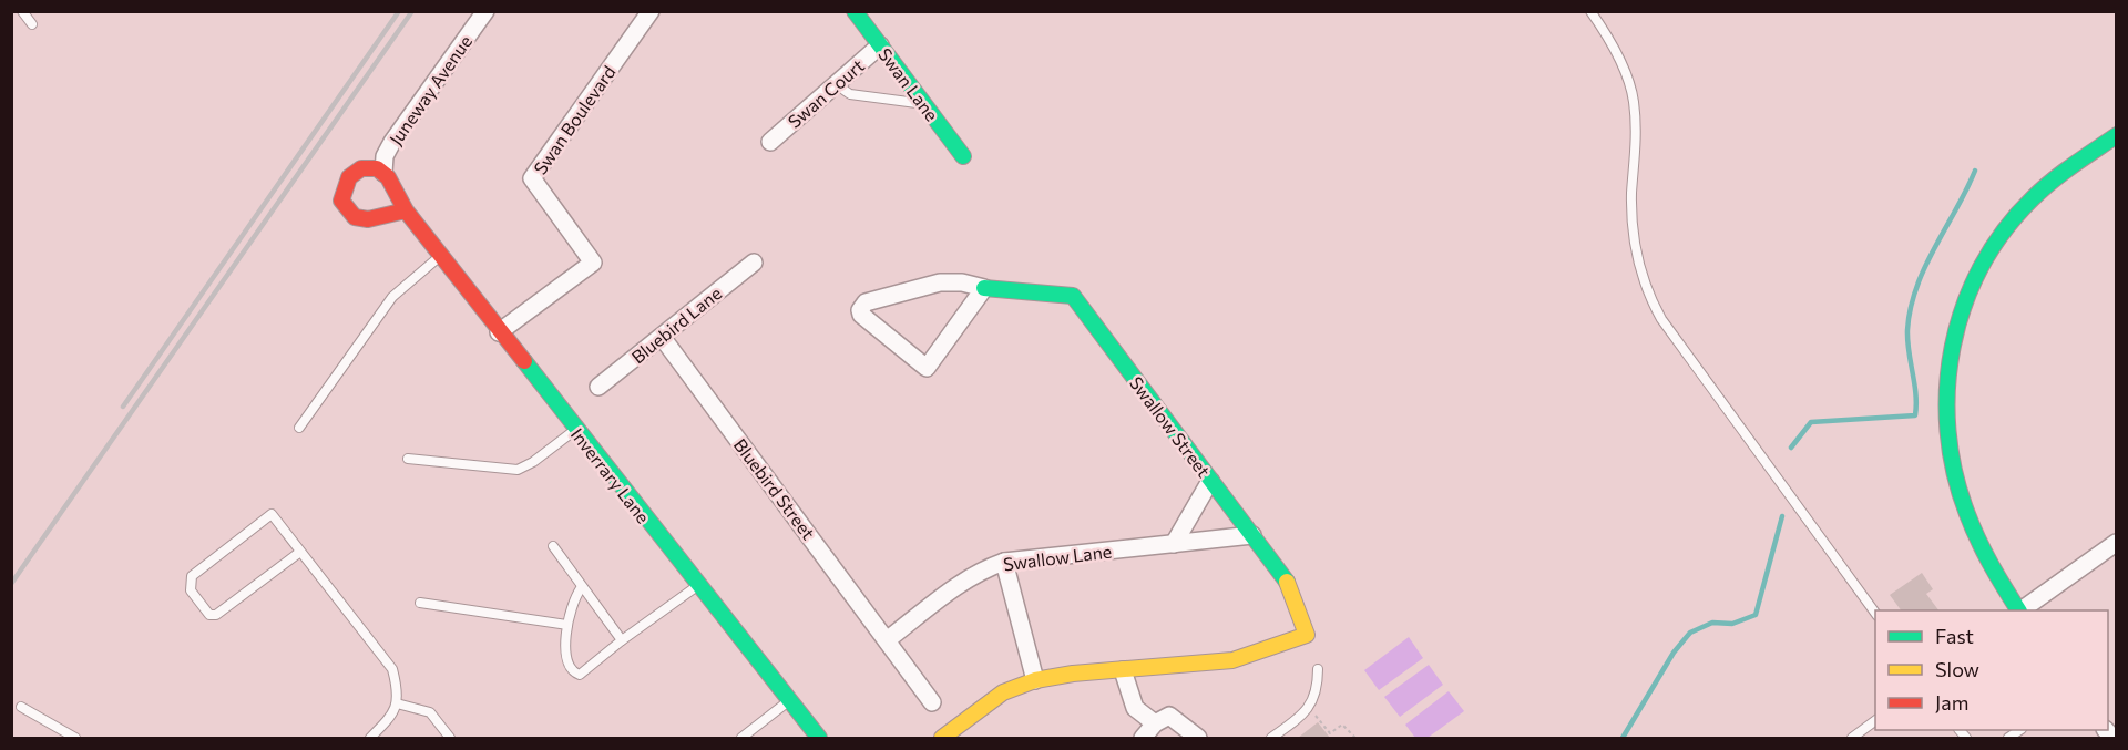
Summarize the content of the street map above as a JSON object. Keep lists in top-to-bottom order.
{
  "streets": {
    "street": [
      "Swan Lane",
      "Juneway Avenue",
      "Swan Court",
      "Swan Boulevard",
      "Bluebird Lane",
      "Swallow Street",
      "Inverrary Lane",
      "Bluebird Street",
      "Swallow Lane"
    ]
  },
  "crossings": [
    ["Swan Lane", "Swan Court"],
    ["Juneway Avenue", "Inverrary Lane"],
    ["Swan Boulevard", "Inverrary Lane"],
    ["Bluebird Lane", "Bluebird Street"],
    ["Swallow Street", "Swallow Lane"],
    ["Bluebird Street", "Swallow Lane"]
  ],
  "legend": ["Fast", "Slow", "Jam"]
}
